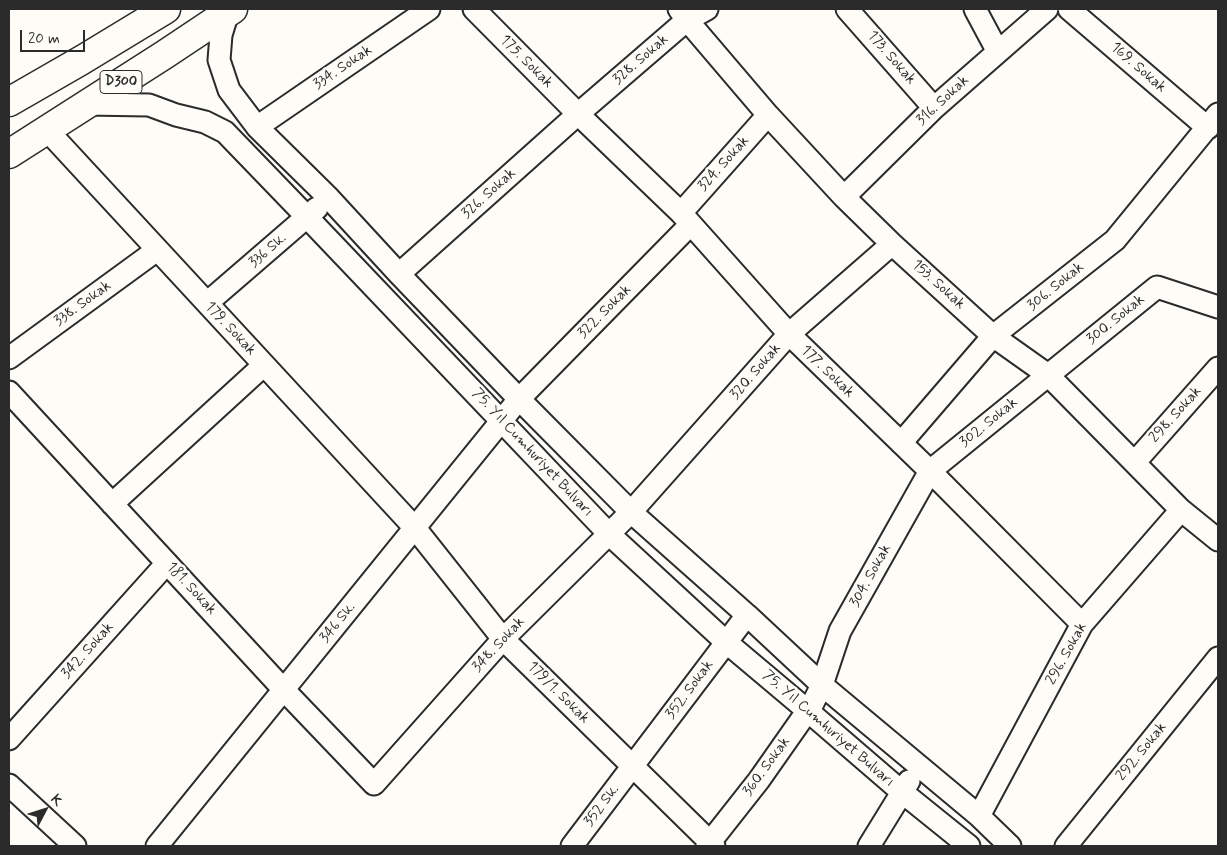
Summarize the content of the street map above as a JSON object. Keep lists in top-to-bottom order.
{
  "streets": {
    "highway": ["D300"],
    "street": [
      "173. Sokak",
      "328. Sokak",
      "175. Sokak",
      "334. Sokak",
      "169. Sokak",
      "316. Sokak",
      "324. Sokak",
      "326. Sokak",
      "336 Sk.",
      "153. Sokak",
      "306. Sokak",
      "338. Sokak",
      "322. Sokak",
      "300. Sokak",
      "179. Sokak",
      "320. Sokak",
      "177. Sokak",
      "298. Sokak",
      "302. Sokak",
      "75. Yıl Cumhuriyet Bulvarı",
      "304. Sokak",
      "181. Sokak",
      "346 Sk.",
      "348. Sokak",
      "342. Sokak",
      "296. Sokak",
      "352. Sokak",
      "179/1. Sokak",
      "292. Sokak",
      "360. Sokak",
      "352 Sk."
    ]
  },
  "crossings": [
    ["173. Sokak", "316. Sokak"],
    ["328. Sokak", "175. Sokak"],
    ["328. Sokak", "326. Sokak"],
    ["328. Sokak", "153. Sokak"],
    ["328. Sokak", "177. Sokak"],
    ["175. Sokak", "326. Sokak"],
    ["175. Sokak", "177. Sokak"],
    ["334. Sokak", "75. Yıl Cumhuriyet Bulvarı"],
    ["169. Sokak", "306. Sokak"],
    ["D300", "179. Sokak"],
    ["D300", "75. Yıl Cumhuriyet Bulvarı"],
    ["316. Sokak", "153. Sokak"],
    ["324. Sokak", "153. Sokak"],
    ["324. Sokak", "322. Sokak"],
    ["324. Sokak", "177. Sokak"],
    ["326. Sokak", "177. Sokak"],
    ["326. Sokak", "75. Yıl Cumhuriyet Bulvarı"],
    ["336 Sk.", "179. Sokak"],
    ["336 Sk.", "75. Yıl Cumhuriyet Bulvarı"],
    ["153. Sokak", "306. Sokak"],
    ["153. Sokak", "300. Sokak"],
    ["153. Sokak", "320. Sokak"],
    ["153. Sokak", "298. Sokak"],
    ["153. Sokak", "302. Sokak"],
    ["153. Sokak", "296. Sokak"],
    ["306. Sokak", "177. Sokak"],
    ["338. Sokak", "179. Sokak"],
    ["322. Sokak", "177. Sokak"],
    ["322. Sokak", "75. Yıl Cumhuriyet Bulvarı"],
    ["322. Sokak", "346 Sk."],
    ["300. Sokak", "302. Sokak"],
    ["179. Sokak", "346 Sk."],
    ["179. Sokak", "179/1. Sokak"],
    ["320. Sokak", "177. Sokak"],
    ["320. Sokak", "75. Yıl Cumhuriyet Bulvarı"],
    ["320. Sokak", "348. Sokak"],
    ["177. Sokak", "302. Sokak"],
    ["177. Sokak", "304. Sokak"],
    ["177. Sokak", "296. Sokak"],
    ["302. Sokak", "304. Sokak"],
    ["75. Yıl Cumhuriyet Bulvarı", "304. Sokak"],
    ["75. Yıl Cumhuriyet Bulvarı", "346 Sk."],
    ["75. Yıl Cumhuriyet Bulvarı", "348. Sokak"],
    ["75. Yıl Cumhuriyet Bulvarı", "296. Sokak"],
    ["75. Yıl Cumhuriyet Bulvarı", "352. Sokak"],
    ["75. Yıl Cumhuriyet Bulvarı", "360. Sokak"],
    ["304. Sokak", "360. Sokak"],
    ["181. Sokak", "346 Sk."],
    ["181. Sokak", "348. Sokak"],
    ["181. Sokak", "342. Sokak"],
    ["346 Sk.", "179/1. Sokak"],
    ["348. Sokak", "179/1. Sokak"],
    ["352. Sokak", "179/1. Sokak"],
    ["352. Sokak", "352 Sk."],
    ["179/1. Sokak", "360. Sokak"],
    ["179/1. Sokak", "352 Sk."]
  ],
  "scale_bar": "20 m",
  "north": "top right"
}
